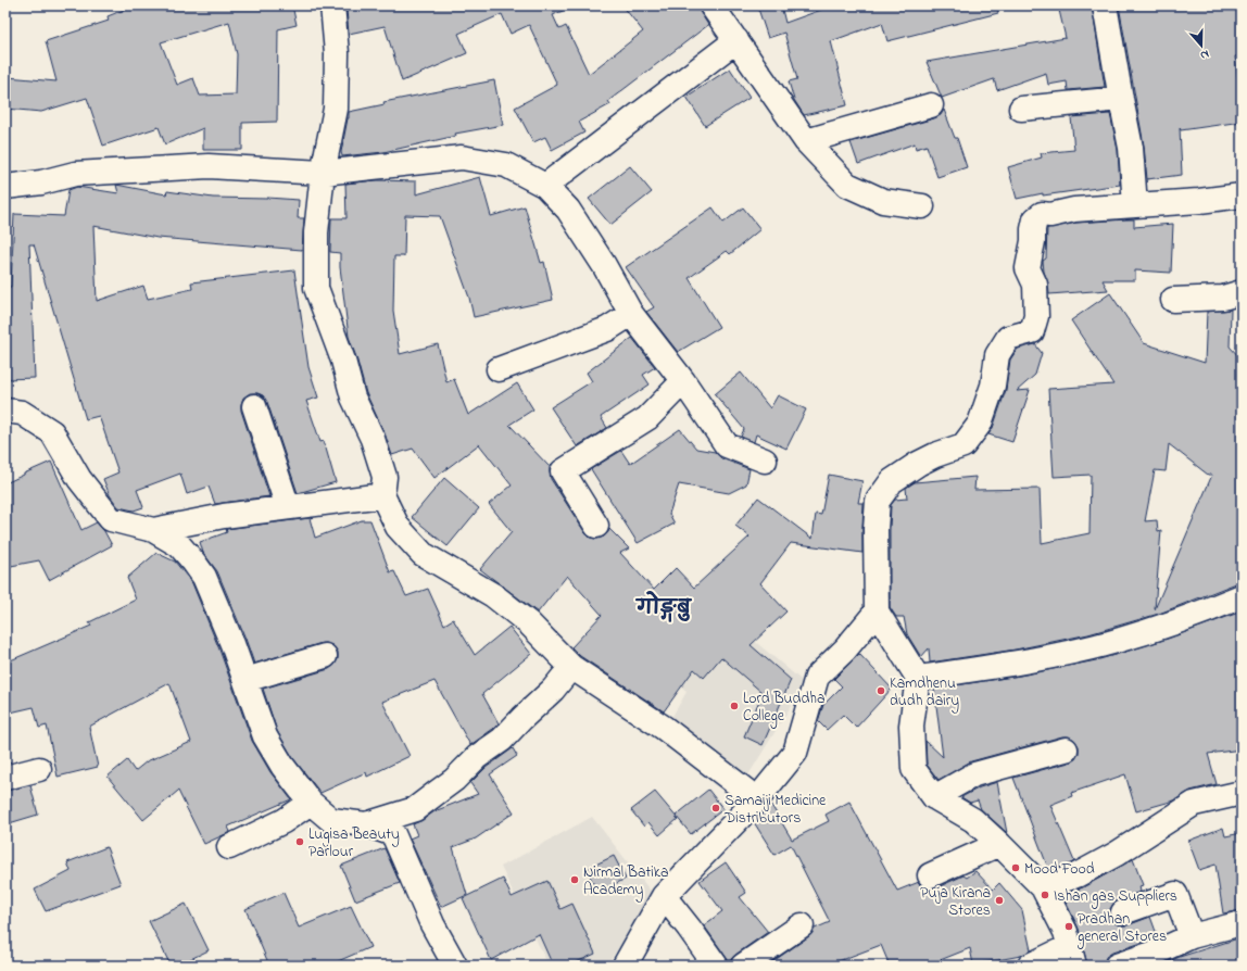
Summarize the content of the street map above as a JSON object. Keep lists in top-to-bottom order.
{
  "districts": ["गोङ्गबु"],
  "places": [
    "Kamdhenu dudh dairy",
    "Lord Buddha College",
    "Samaiji Medicine Distributors",
    "Lugisa Beauty Parlour",
    "Mood Food",
    "Nirmal Batika Academy",
    "Ishan gas Suppliers",
    "Puja Kirana Stores",
    "Pradhan general Stores"
  ],
  "north": "bottom"
}
